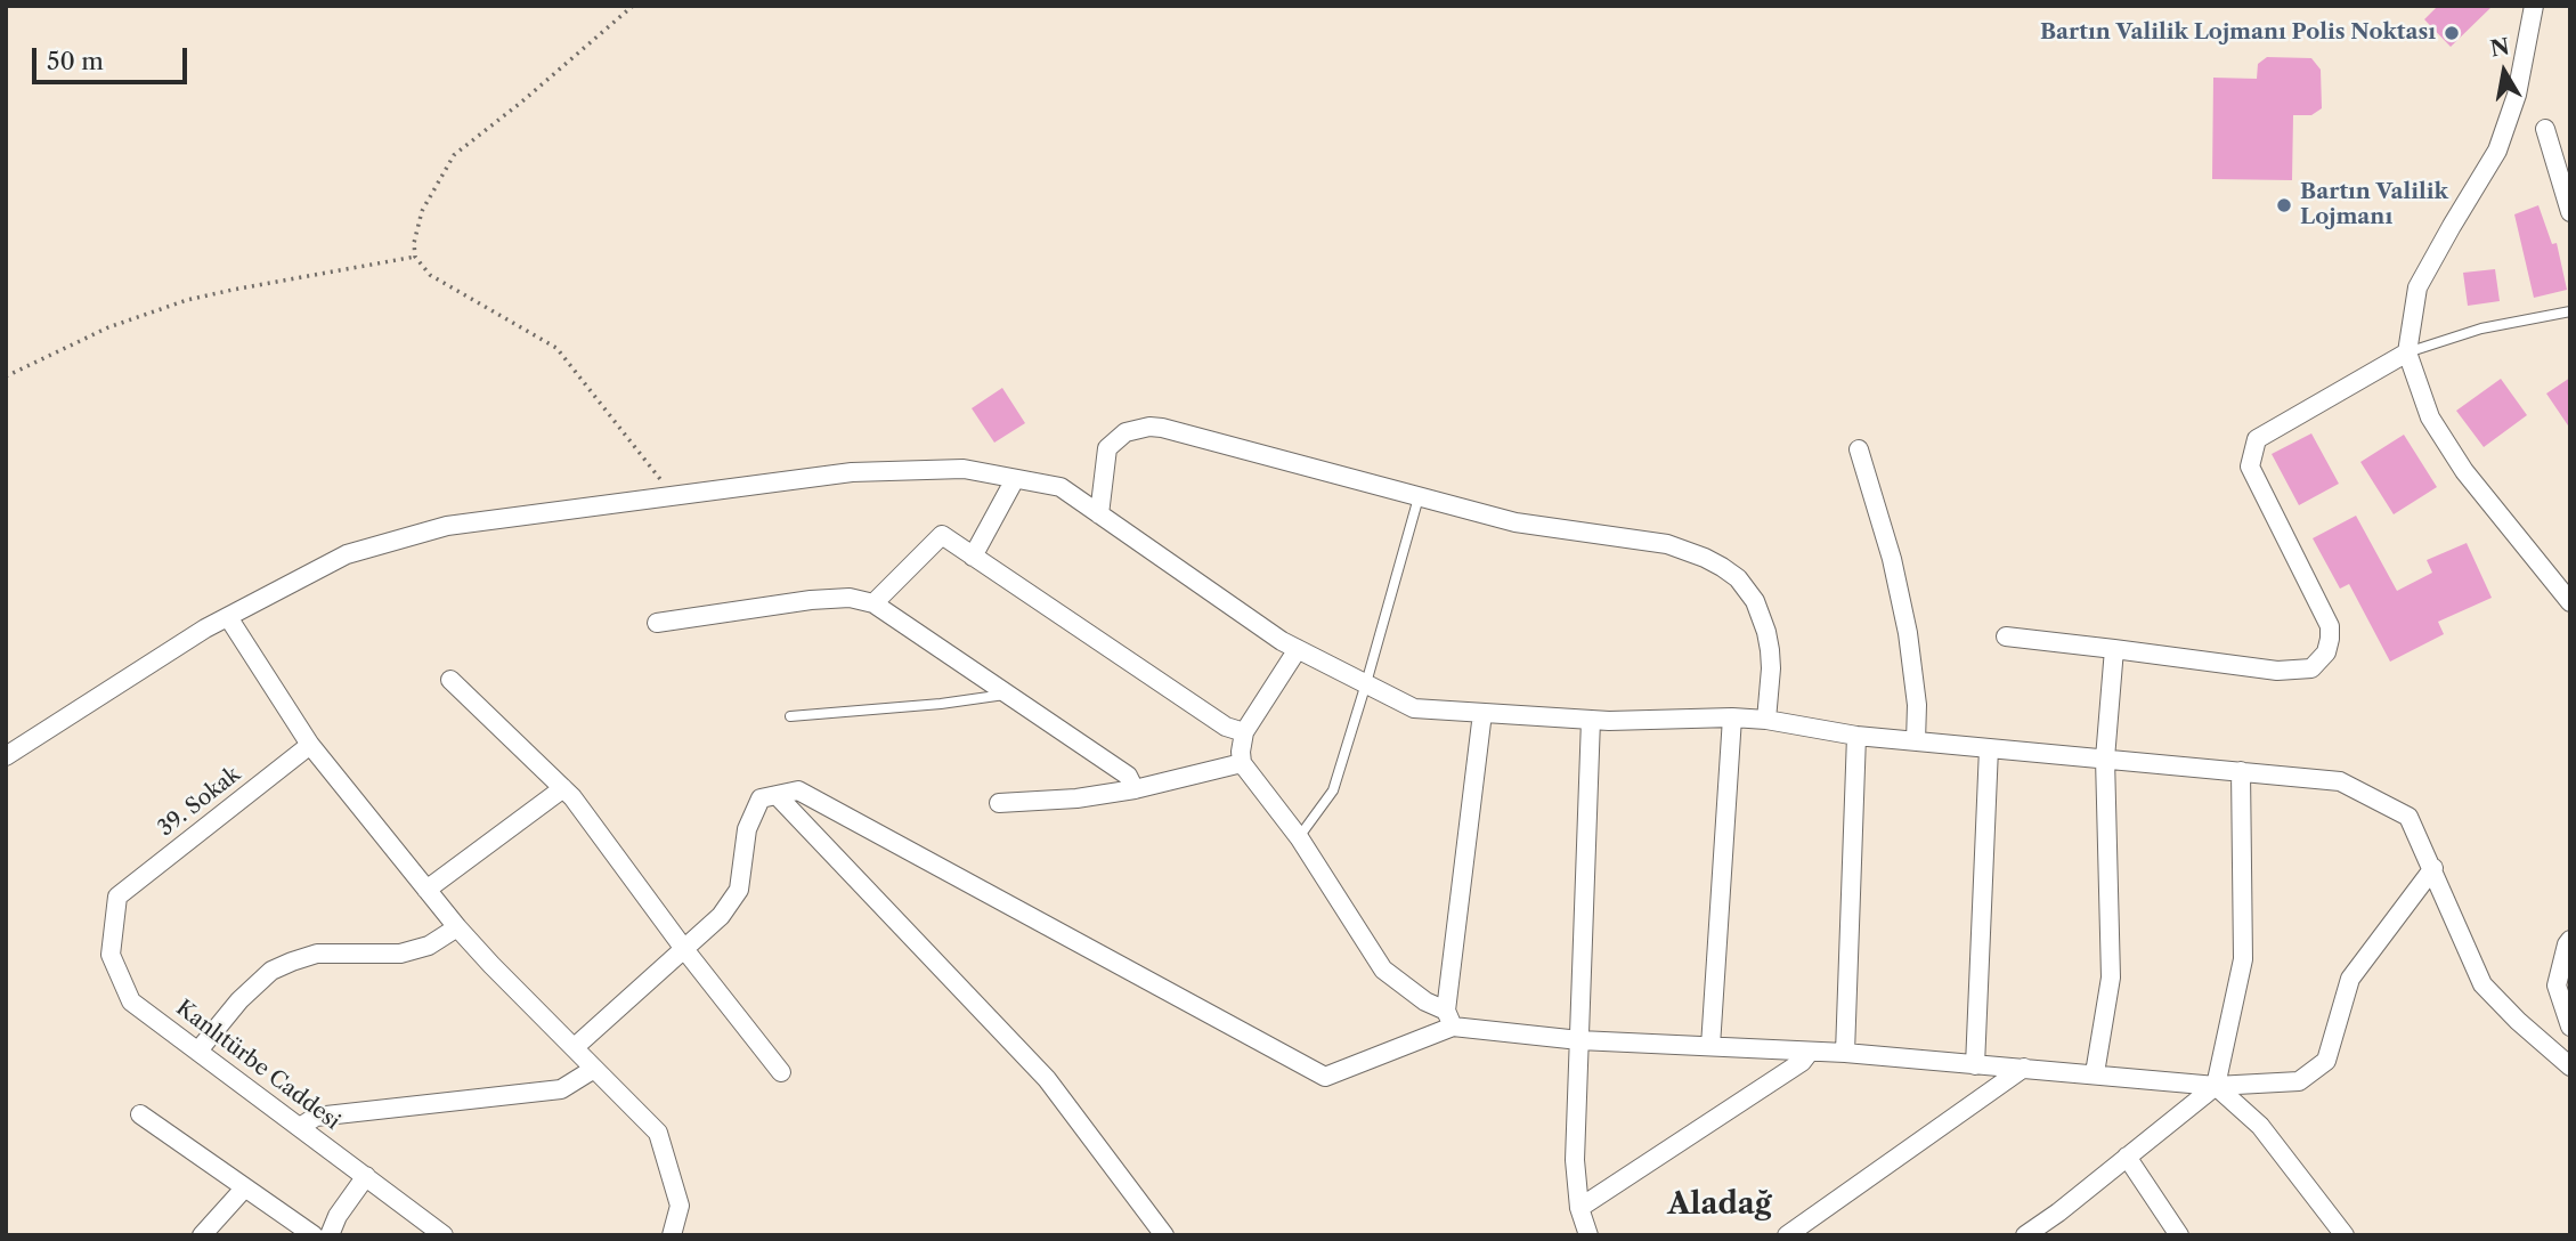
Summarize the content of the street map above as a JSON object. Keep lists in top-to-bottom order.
{
  "streets": {
    "street": ["39. Sokak", "Kanlıtürbe Caddesi"]
  },
  "crossings": [
    ["39. Sokak", "Kanlıtürbe Caddesi"]
  ],
  "districts": ["Aladağ"],
  "places": ["Bartın Valilik Lojmanı Polis Noktası", "Bartın Valilik Lojmanı"],
  "scale_bar": "50 m",
  "north": "top"
}
